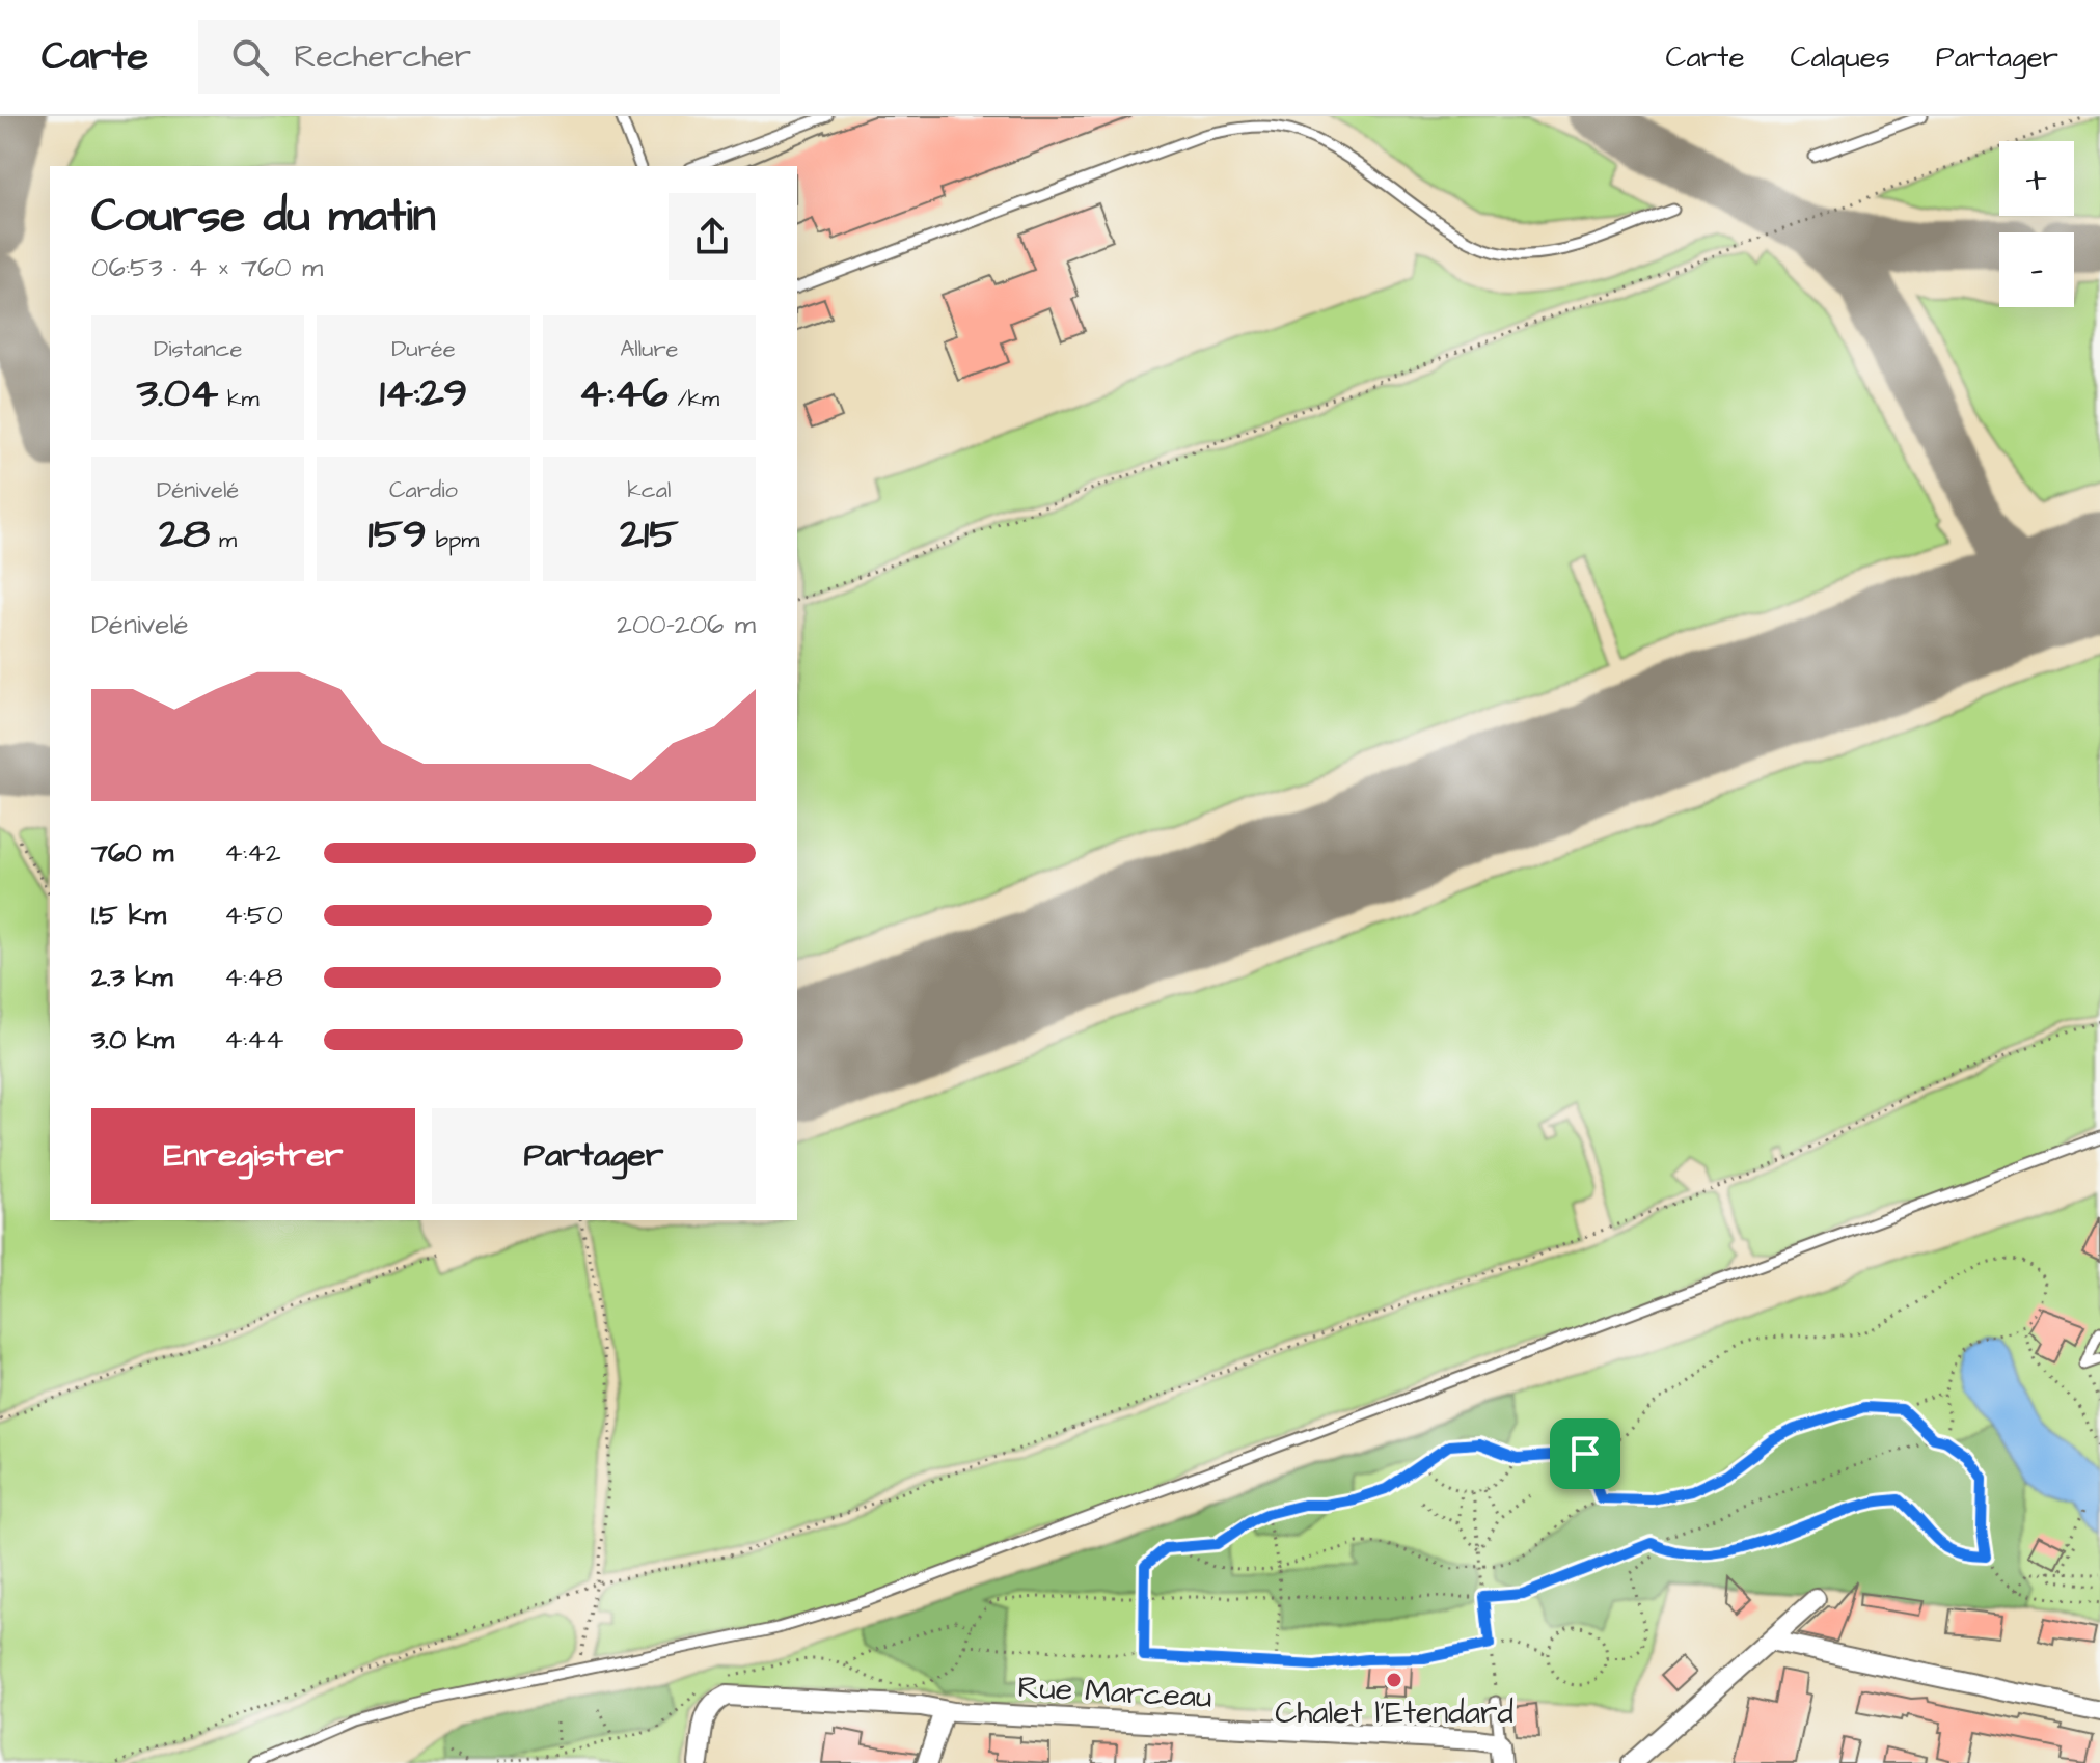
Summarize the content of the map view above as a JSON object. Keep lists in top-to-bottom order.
{
  "streets": {
    "street": ["Rue Marceau"]
  },
  "places": ["Chalet l'Etendard"],
  "page": {
    "header": "Carte",
    "search": "Rechercher",
    "nav": ["Carte", "Calques", "Partager"],
    "map_buttons": ["+", "−"],
    "heading": ["Course du matin", "06:53 · 4 × 760 m"],
    "stats": [
      ["Distance", "3.04 km"],
      ["Durée", "14:29"],
      ["Allure", "4:46 /km"],
      ["Dénivelé", "28 m"],
      ["Cardio", "159 bpm"],
      ["kcal", "215"]
    ],
    "chart": ["Dénivelé", "200–206 m"],
    "list": [
      {
        "name": "760 m",
        "note": "4:42"
      },
      {
        "name": "1.5 km",
        "note": "4:50"
      },
      {
        "name": "2.3 km",
        "note": "4:48"
      },
      {
        "name": "3.0 km",
        "note": "4:44"
      }
    ],
    "buttons": ["Enregistrer", "Partager"]
  }
}
